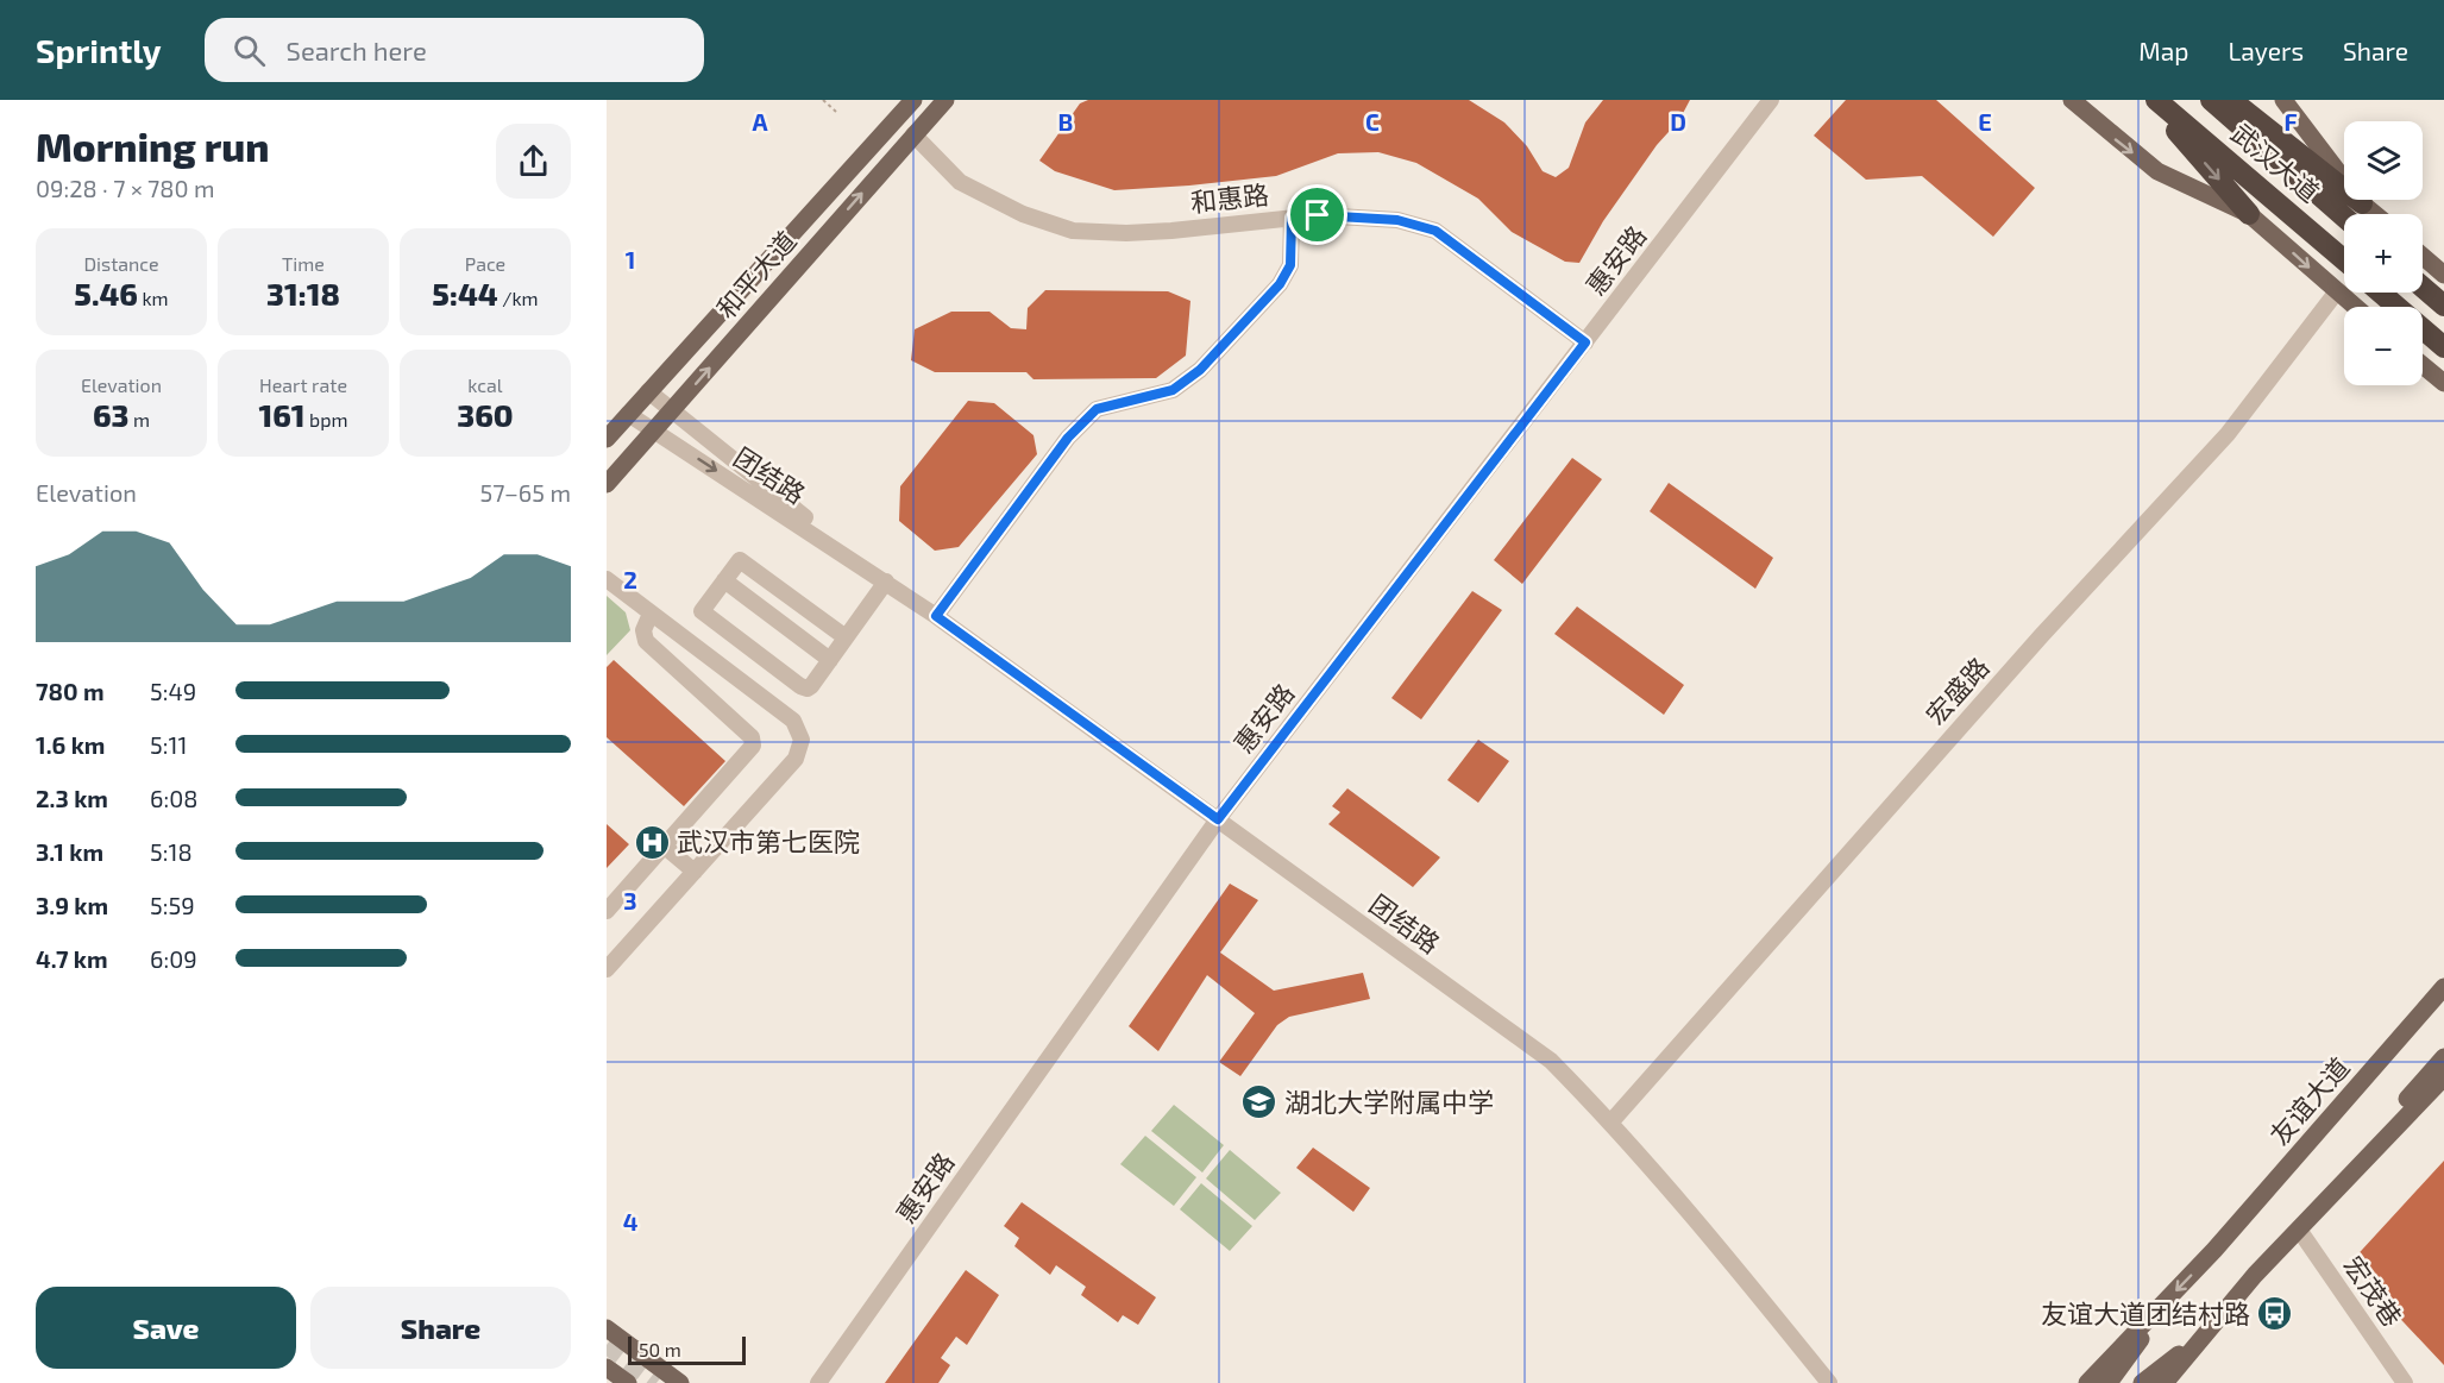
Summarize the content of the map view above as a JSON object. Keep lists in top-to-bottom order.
{
  "streets": {
    "highway": ["武汉大道"],
    "main road": ["和平大道", "友谊大道"],
    "street": [
      "和惠路",
      "惠安路",
      "团结路",
      "宏盛路",
      "宏茂巷"
    ]
  },
  "crossings": [
    ["和惠路", "惠安路"],
    ["和惠路", "和平大道"],
    ["惠安路", "团结路"],
    ["和平大道", "团结路"],
    ["团结路", "宏盛路"]
  ],
  "places": {
    "hospital": ["武汉市第七医院"],
    "school or university": ["湖北大学附属中学"],
    "bus stop": ["友谊大道团结村路"]
  },
  "scale_bar": "50 m",
  "page": {
    "header": "Sprintly",
    "search": "Search here",
    "nav": ["Map", "Layers", "Share"],
    "heading": ["Morning run", "09:28 · 7 × 780 m"],
    "map_buttons": ["+", "−"],
    "stats": [
      ["Distance", "5.46 km"],
      ["Time", "31:18"],
      ["Pace", "5:44 /km"],
      ["Elevation", "63 m"],
      ["Heart rate", "161 bpm"],
      ["kcal", "360"]
    ],
    "chart": ["Elevation", "57–65 m"],
    "list": [
      {
        "name": "780 m",
        "note": "5:49"
      },
      {
        "name": "1.6 km",
        "note": "5:11"
      },
      {
        "name": "2.3 km",
        "note": "6:08"
      },
      {
        "name": "3.1 km",
        "note": "5:18"
      },
      {
        "name": "3.9 km",
        "note": "5:59"
      },
      {
        "name": "4.7 km",
        "note": "6:09"
      }
    ],
    "buttons": ["Save", "Share"],
    "scale": "50 m"
  },
  "grid": {
    "columns": [
      "A",
      "B",
      "C",
      "D",
      "E",
      "F"
    ],
    "rows": [
      "1",
      "2",
      "3",
      "4"
    ]
  }
}
